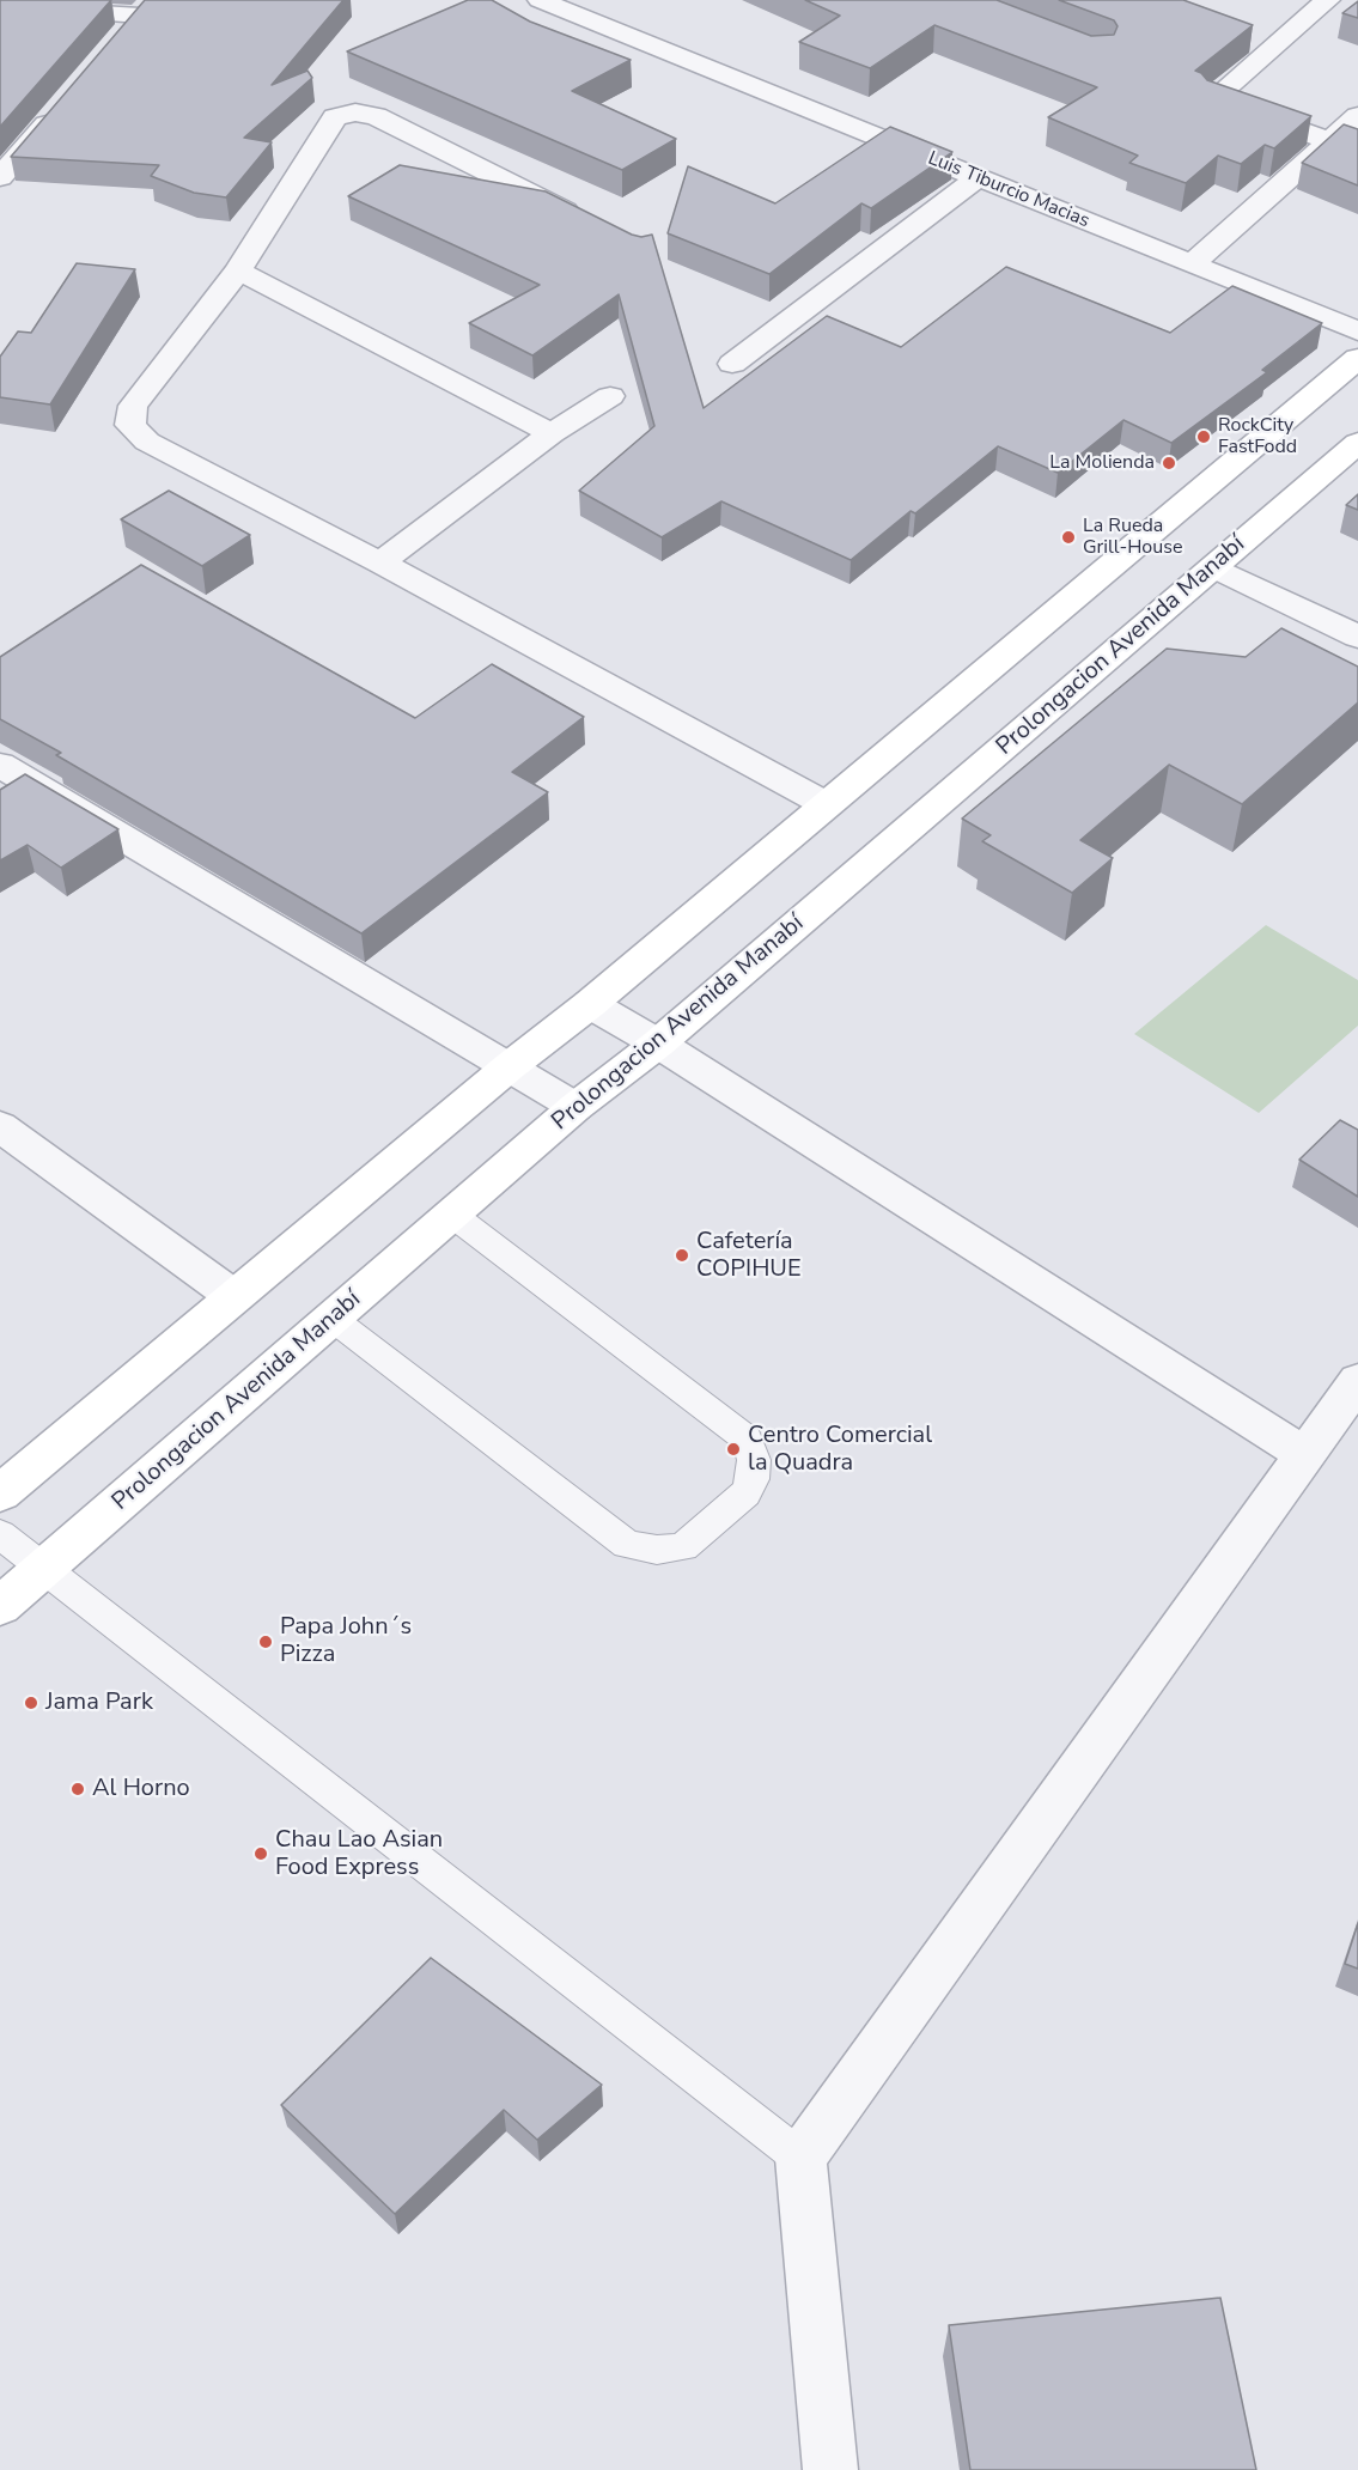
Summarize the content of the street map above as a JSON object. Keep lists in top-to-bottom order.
{
  "streets": {
    "main road": ["Prolongacion Avenida Manabí"],
    "street": ["Luis Tiburcio Macias"]
  },
  "places": [
    "RockCity FastFodd",
    "La Molienda",
    "La Rueda Grill-House",
    "Cafetería COPIHUE",
    "Centro Comercial la Quadra",
    "Papa John´s Pizza",
    "Jama Park",
    "Al Horno",
    "Chau Lao Asian Food Express"
  ]
}
